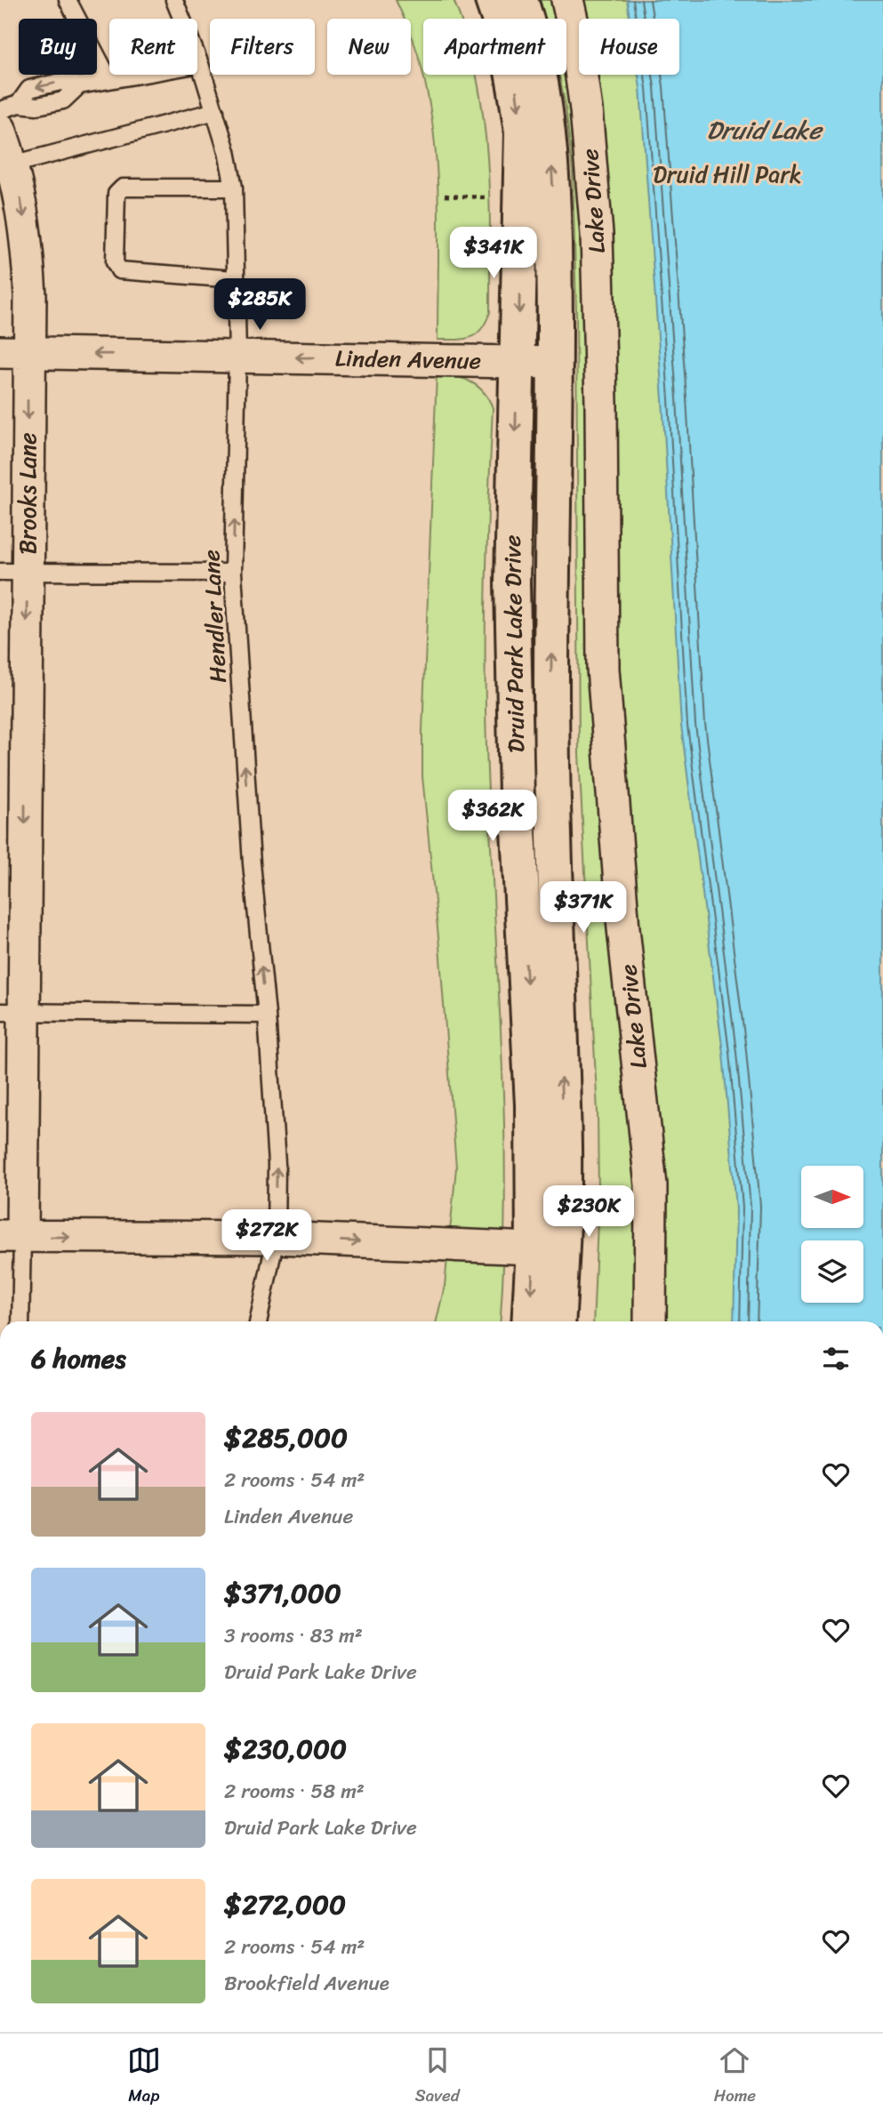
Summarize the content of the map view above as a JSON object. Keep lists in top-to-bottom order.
{
  "streets": {
    "main road": ["Druid Park Lake Drive"],
    "street": ["Lake Drive", "Linden Avenue", "Brooks Lane"],
    "lane": ["Hendler Lane"]
  },
  "crossings": [
    ["Linden Avenue", "Brooks Lane"],
    ["Linden Avenue", "Hendler Lane"],
    ["Linden Avenue", "Druid Park Lake Drive"]
  ],
  "one_way": ["Linden Avenue", "Brooks Lane", "Hendler Lane"],
  "water": ["Druid Lake"],
  "parks": ["Druid Hill Park"],
  "north": "right",
  "page": {
    "chip": [
      "Buy",
      "Rent",
      "Filters",
      "New",
      "Apartment",
      "House"
    ],
    "price": [
      "$341K",
      "$285K",
      "$362K",
      "$371K",
      "$230K",
      "$272K"
    ],
    "heading": "6 homes",
    "list": [
      {
        "name": "$285,000",
        "note": "2 rooms · 54 m² · Linden Avenue"
      },
      {
        "name": "$371,000",
        "note": "3 rooms · 83 m² · Druid Park Lake Drive"
      },
      {
        "name": "$230,000",
        "note": "2 rooms · 58 m² · Druid Park Lake Drive"
      },
      {
        "name": "$272,000",
        "note": "2 rooms · 54 m² · Brookfield Avenue"
      }
    ],
    "tabs": ["Map", "Saved", "Home"]
  }
}
